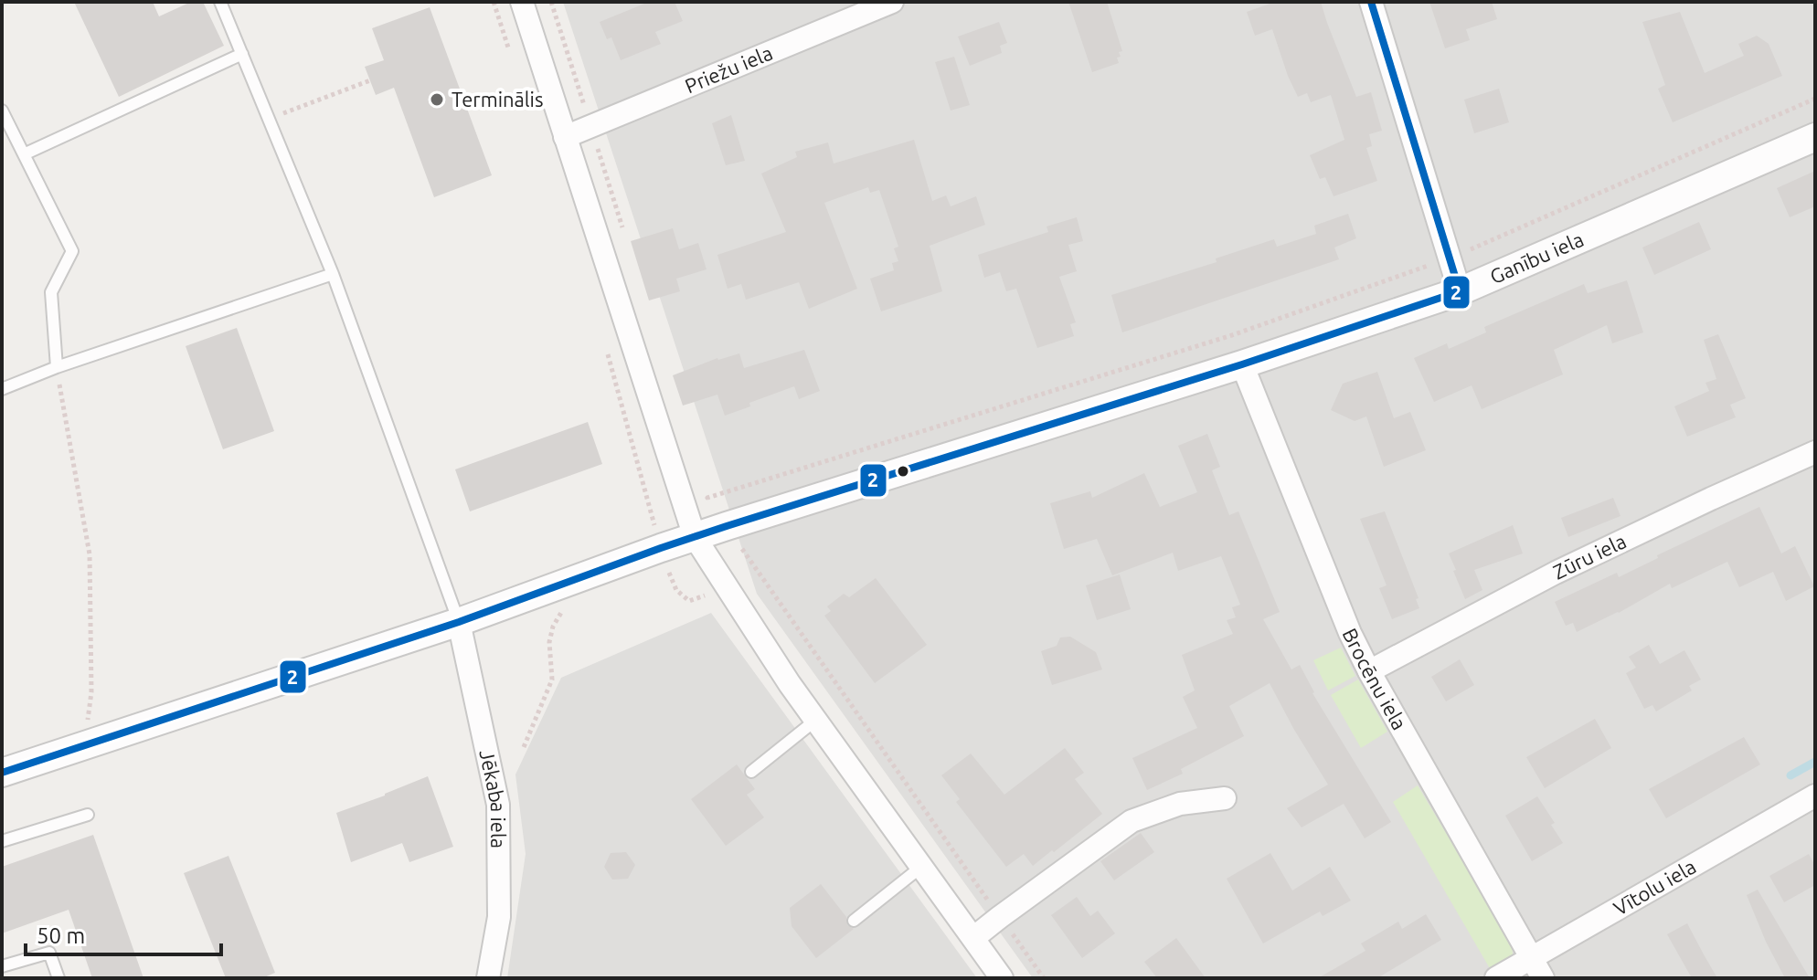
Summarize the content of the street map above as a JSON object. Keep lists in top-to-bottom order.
{
  "streets": {
    "street": [
      "Priežu iela",
      "Ganību iela",
      "Zūru iela",
      "Brocēnu iela",
      "Jēkaba iela",
      "Vītolu iela"
    ]
  },
  "crossings": [
    ["Ganību iela", "Brocēnu iela"],
    ["Ganību iela", "Jēkaba iela"],
    ["Zūru iela", "Brocēnu iela"],
    ["Brocēnu iela", "Vītolu iela"]
  ],
  "places": ["Terminālis"],
  "lines": ["transit line 2"],
  "scale_bar": "50 m"
}
